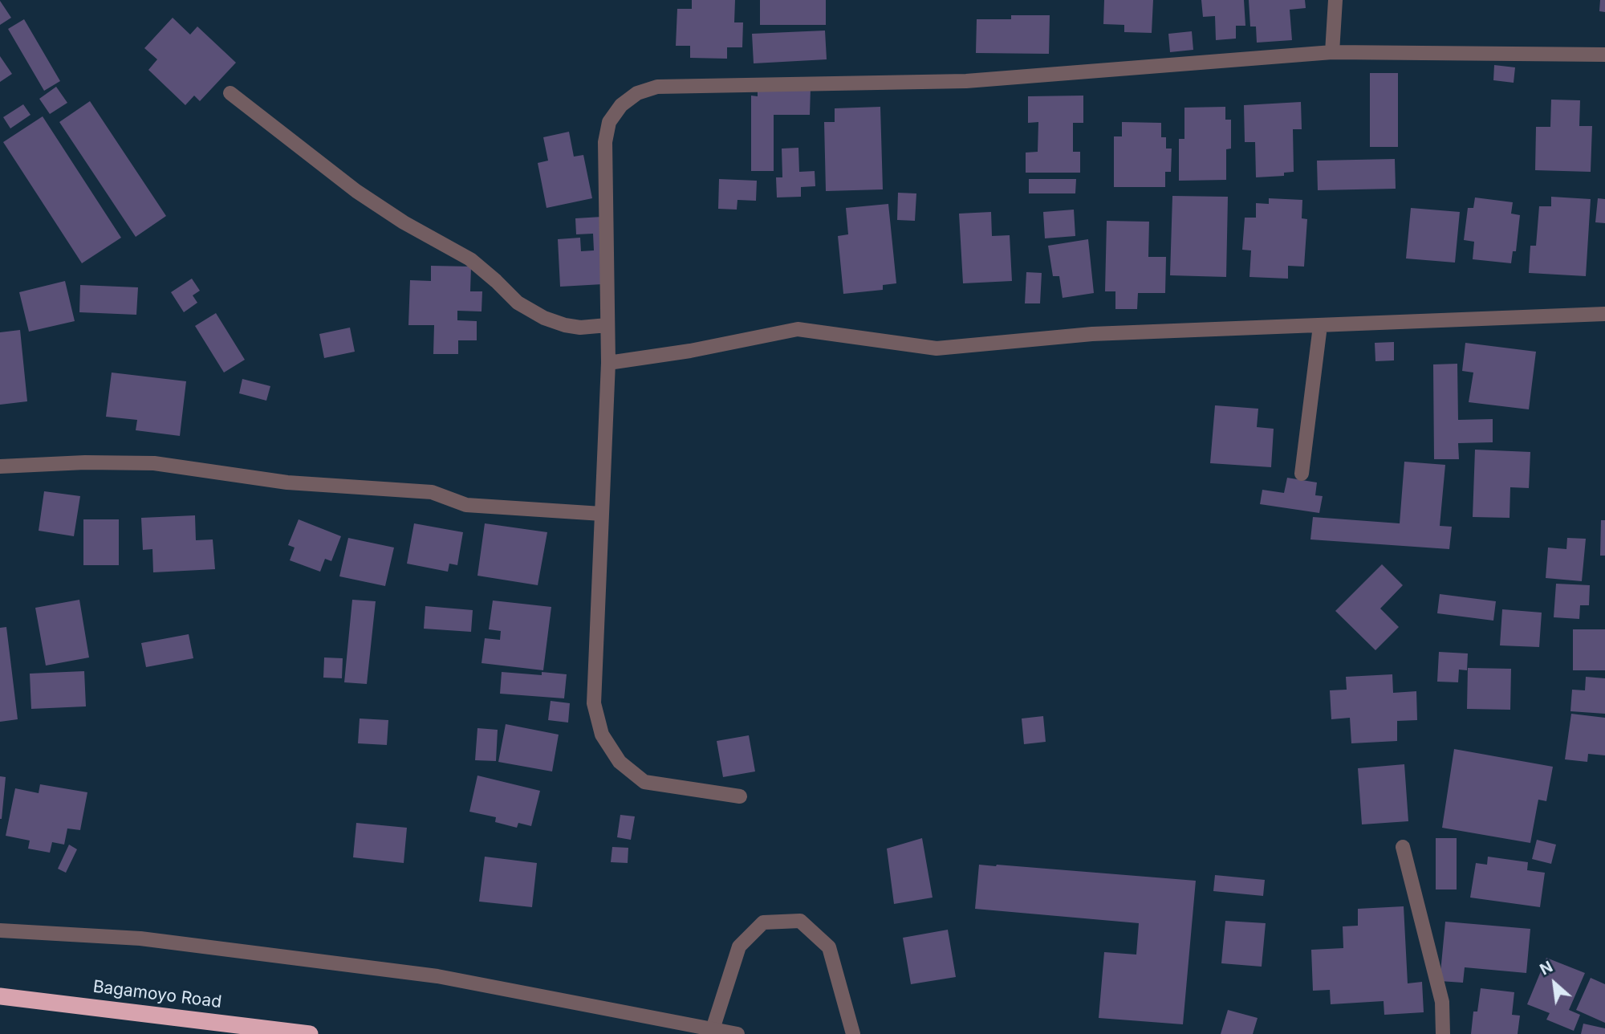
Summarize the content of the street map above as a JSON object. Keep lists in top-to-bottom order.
{
  "streets": {
    "highway": ["Bagamoyo Road"]
  },
  "north": "top left"
}
